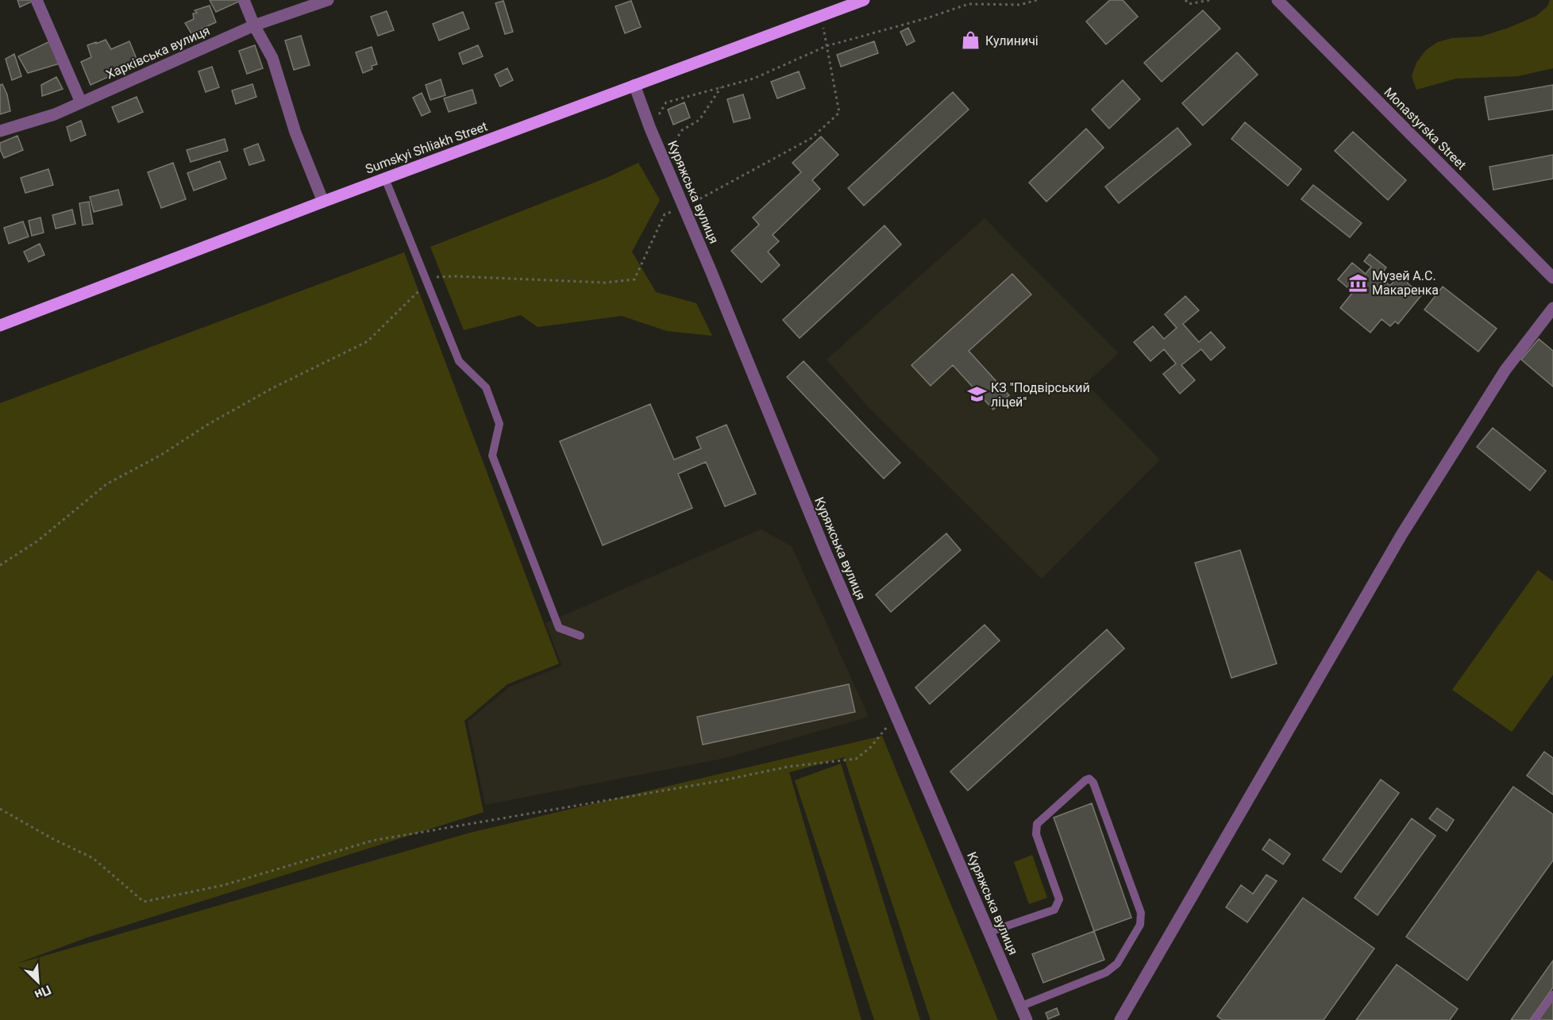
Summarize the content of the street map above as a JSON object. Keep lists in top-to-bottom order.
{
  "streets": {
    "main road": ["Sumskyi Shliakh Street"],
    "street": ["Харківська вулиця", "Monastyrska Street", "Куряжська вулиця"]
  },
  "crossings": [
    ["Sumskyi Shliakh Street", "Куряжська вулиця"]
  ],
  "places": {
    "shop": ["Кулиничі"],
    "museum": ["Музей А.С. Макаренка"],
    "school or university": ["КЗ \"Подвірський ліцей\""]
  },
  "north": "bottom right"
}
